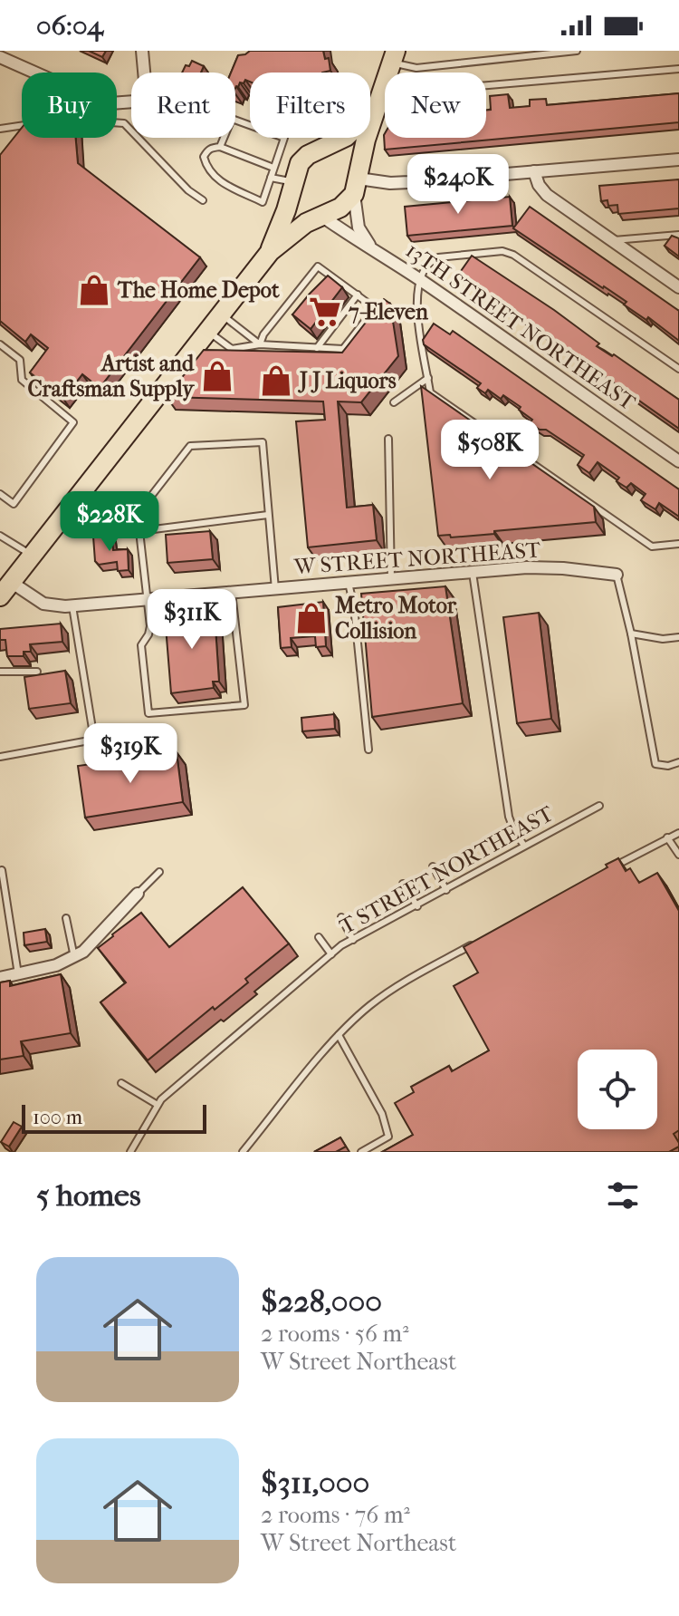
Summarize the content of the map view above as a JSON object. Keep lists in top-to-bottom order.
{
  "streets": {
    "street": ["13TH STREET NORTHEAST", "W STREET NORTHEAST"],
    "lane": ["T STREET NORTHEAST"]
  },
  "places": {
    "shop": [
      "The Home Depot",
      "Artist and Craftsman Supply",
      "J J Liquors",
      "Metro Motor Collision"
    ],
    "supermarket": ["7-Eleven"]
  },
  "scale_bar": "100 m",
  "page": {
    "status": "06:04",
    "chip": [
      "Buy",
      "Rent",
      "Filters",
      "New"
    ],
    "price": [
      "$240K",
      "$508K",
      "$228K",
      "$311K",
      "$319K"
    ],
    "scale": "100 m",
    "heading": "5 homes",
    "list": [
      {
        "name": "$228,000",
        "note": "2 rooms · 56 m² · W Street Northeast"
      },
      {
        "name": "$311,000",
        "note": "2 rooms · 76 m² · W Street Northeast"
      }
    ]
  }
}
